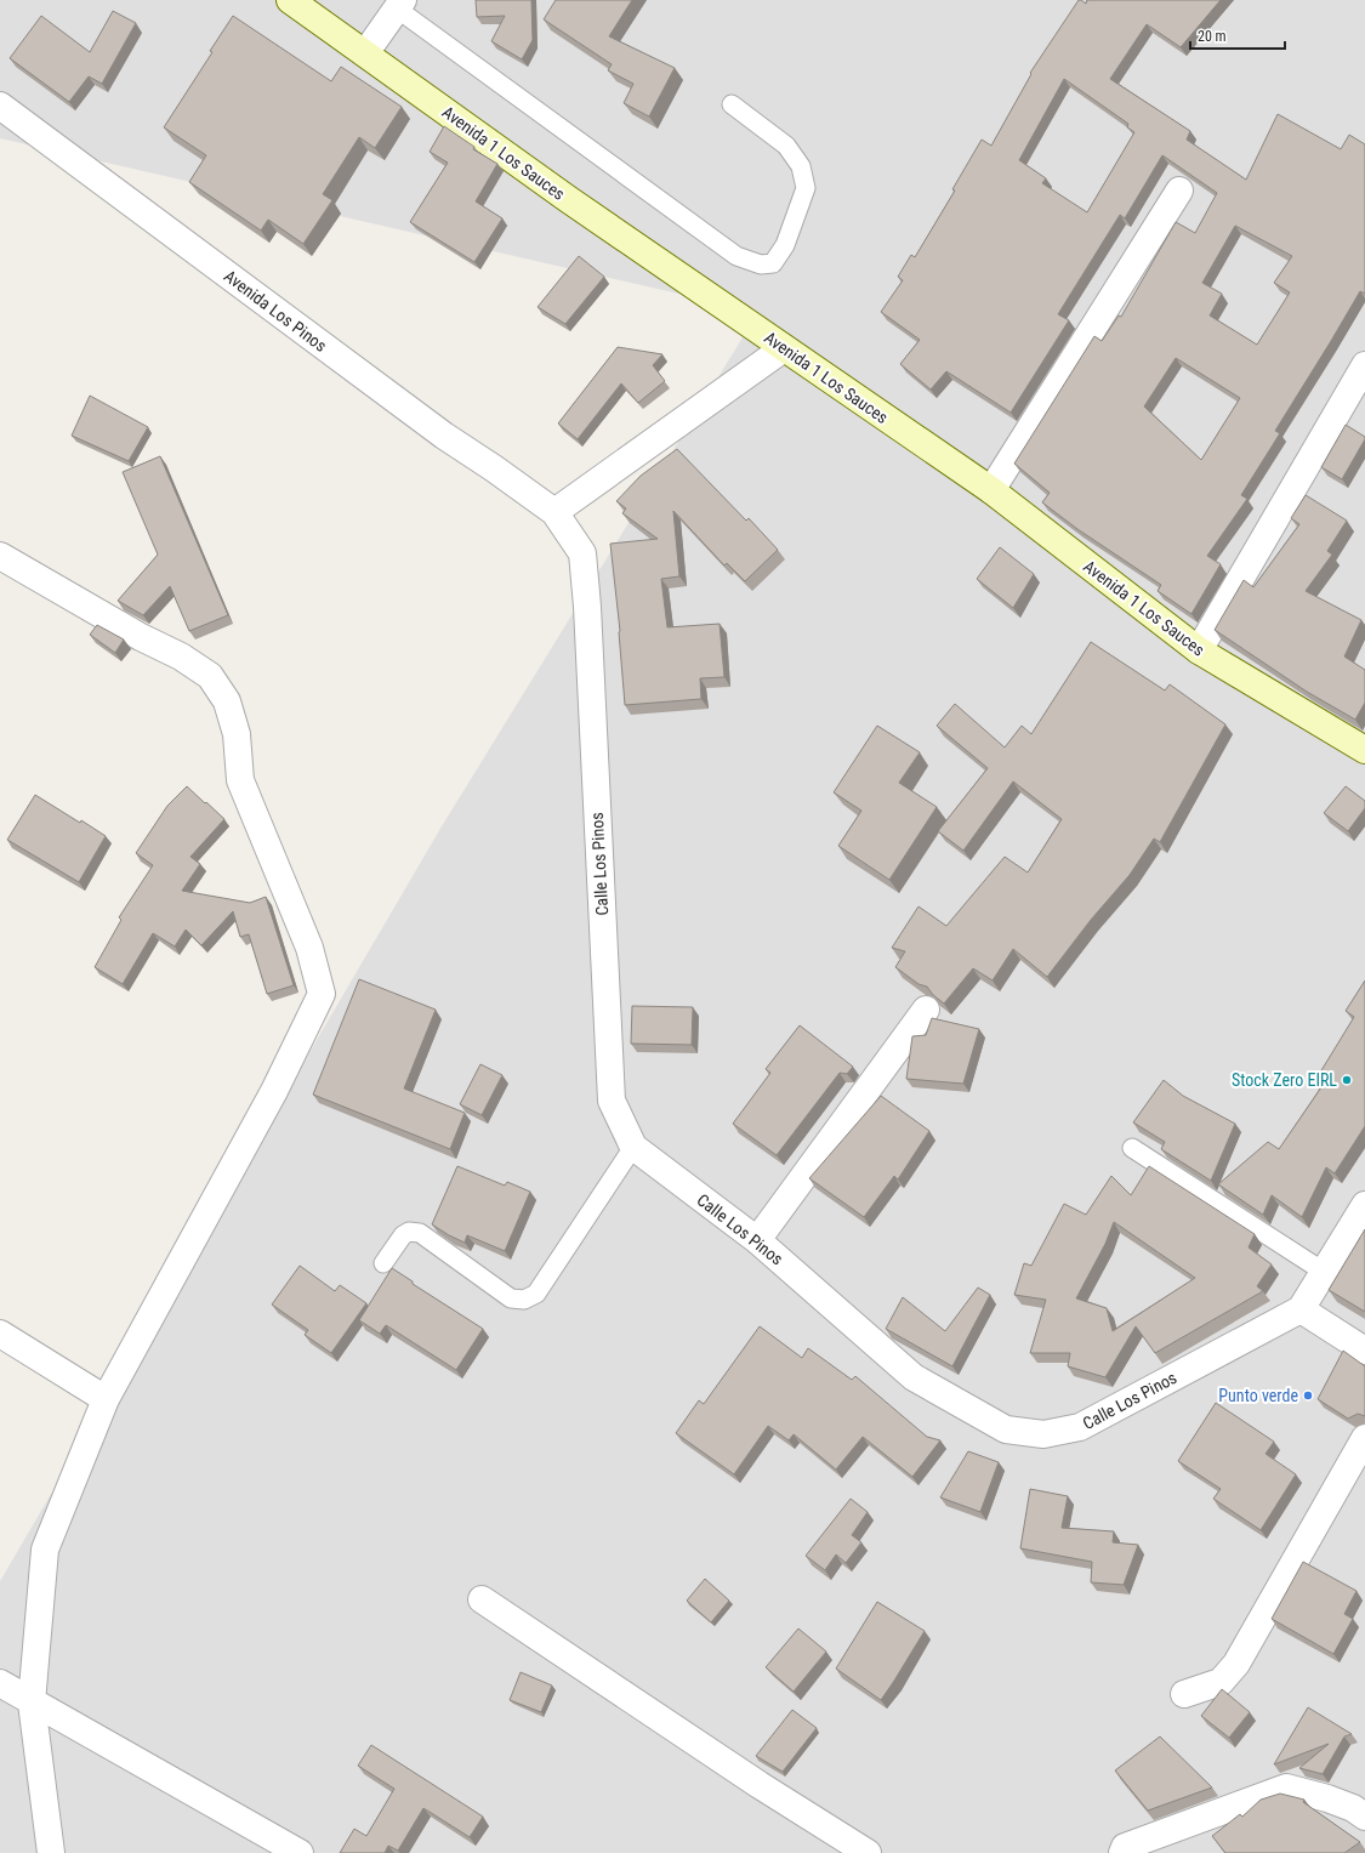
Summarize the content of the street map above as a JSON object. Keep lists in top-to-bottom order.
{
  "streets": {
    "street": ["Avenida 1 Los Sauces", "Avenida Los Pinos", "Calle Los Pinos"]
  },
  "crossings": [
    ["Avenida Los Pinos", "Calle Los Pinos"]
  ],
  "places": ["Stock Zero EIRL", "Punto verde"],
  "scale_bar": "20 m"
}
